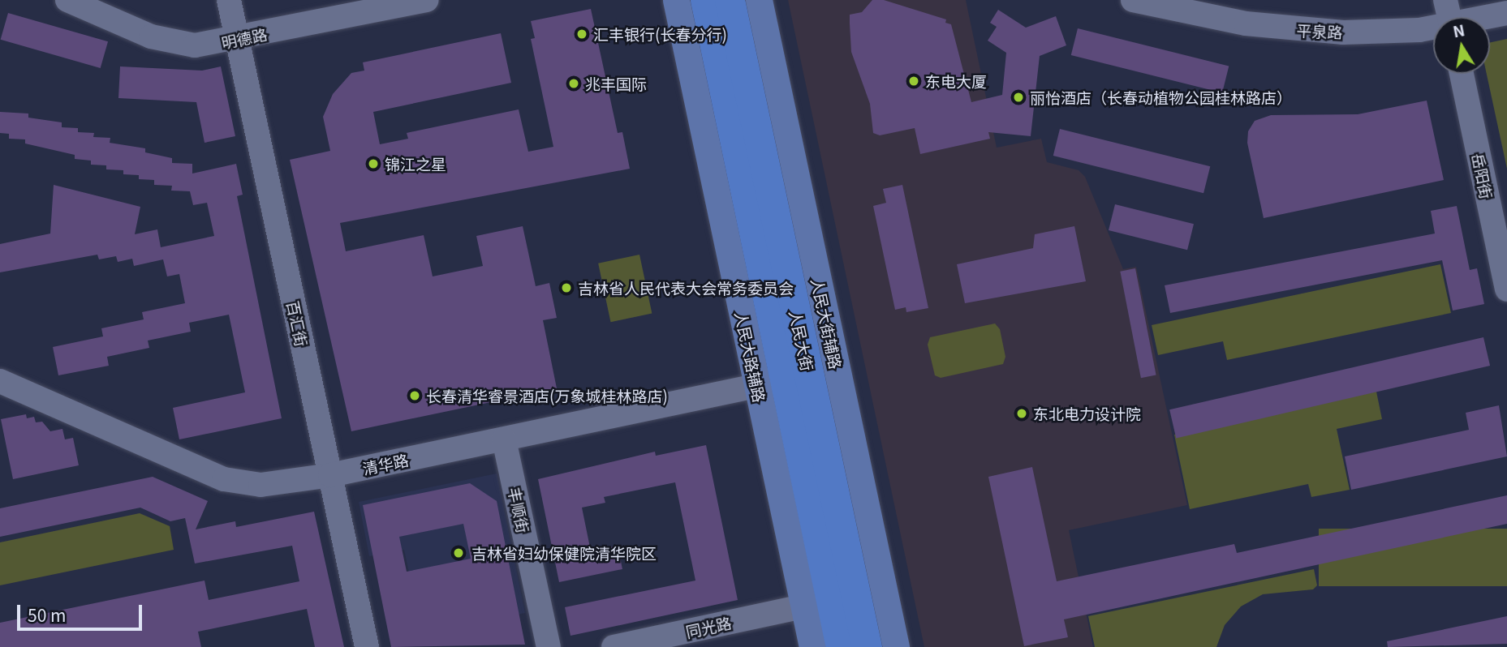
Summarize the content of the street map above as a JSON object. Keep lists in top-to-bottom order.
{
  "streets": {
    "main road": ["人民大街辅路", "人民大街", "人民大路辅路"],
    "street": [
      "平泉路",
      "明德路",
      "岳阳街",
      "百汇街",
      "清华路",
      "丰顺街",
      "同光路"
    ]
  },
  "crossings": [
    ["明德路", "百汇街"],
    ["百汇街", "清华路"],
    ["人民大街", "人民大路辅路"],
    ["人民大街", "清华路"],
    ["人民大路辅路", "清华路"],
    ["人民大路辅路", "同光路"],
    ["清华路", "丰顺街"]
  ],
  "places": [
    "汇丰银行(长春分行)",
    "东电大厦",
    "兆丰国际",
    "丽怡酒店（长春动植物公园桂林路店）",
    "锦江之星",
    "吉林省人民代表大会常务委员会",
    "长春清华睿景酒店(万象城桂林路店)",
    "东北电力设计院",
    "吉林省妇幼保健院清华院区"
  ],
  "scale_bar": "50 m",
  "north": "top"
}
